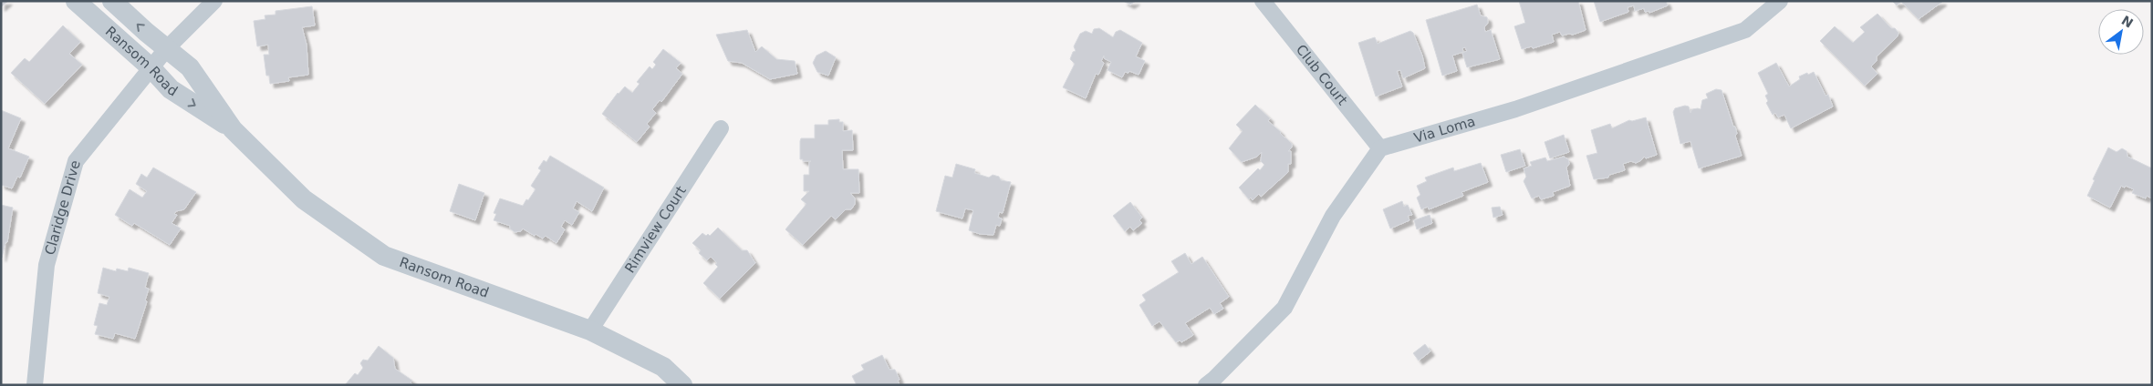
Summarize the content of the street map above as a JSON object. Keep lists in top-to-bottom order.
{
  "streets": {
    "street": [
      "Ransom Road",
      "Club Court",
      "Via Loma",
      "Claridge Drive",
      "Rimview Court"
    ]
  },
  "crossings": [
    ["Ransom Road", "Claridge Drive"],
    ["Ransom Road", "Rimview Court"],
    ["Club Court", "Via Loma"]
  ],
  "north": "top right"
}
